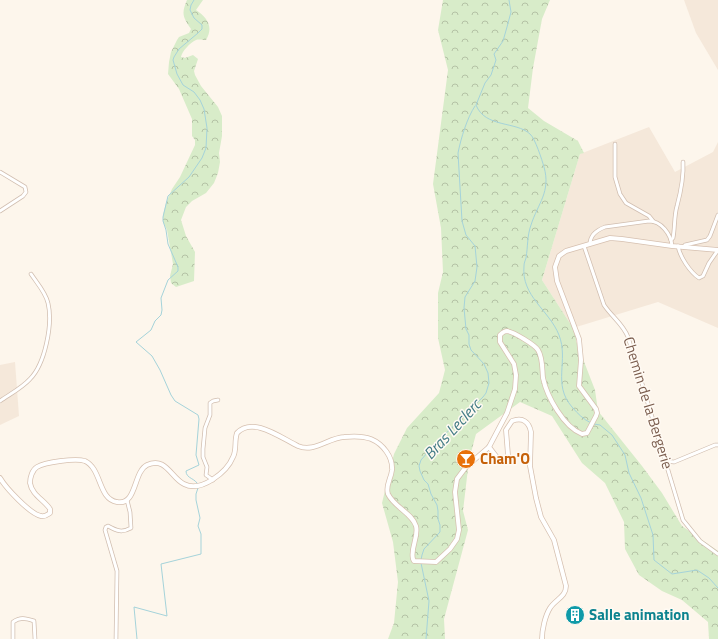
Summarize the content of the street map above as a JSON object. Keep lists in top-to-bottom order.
{
  "streets": {
    "street": ["Chemin de la Bergerie"]
  },
  "water": ["Bras Leclerc"],
  "places": {
    "bar": ["Cham'O"],
    "building": ["Salle animation"]
  }
}
